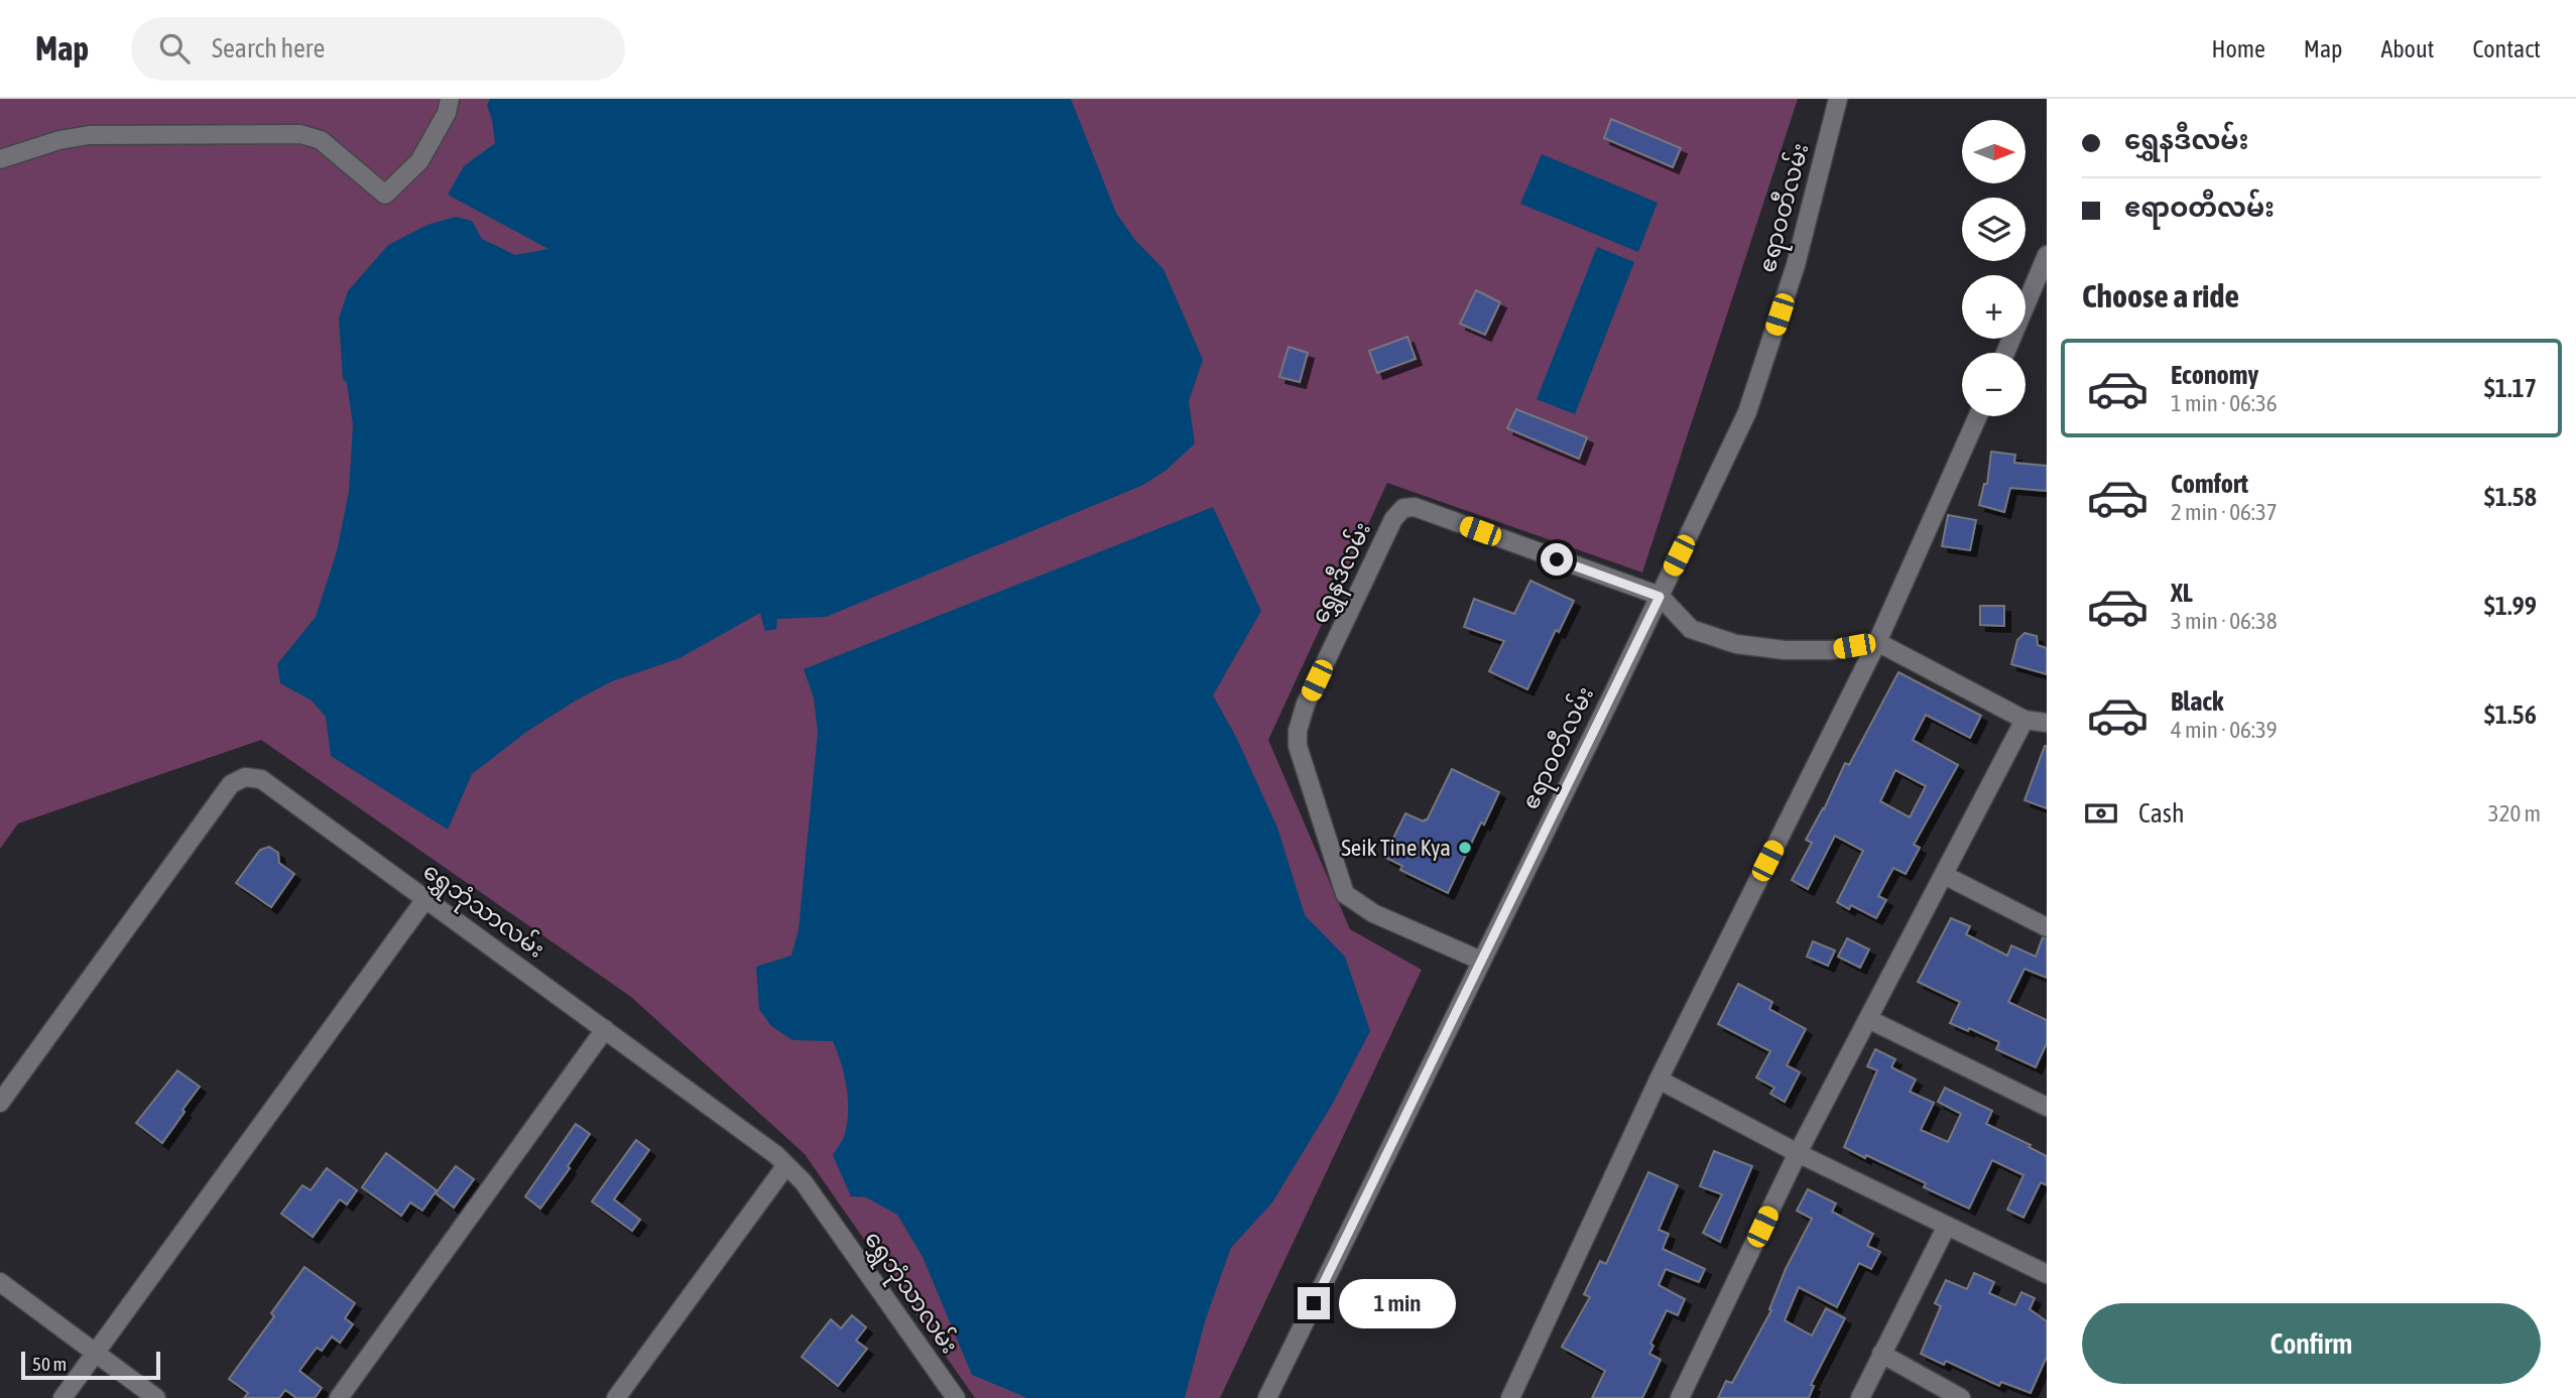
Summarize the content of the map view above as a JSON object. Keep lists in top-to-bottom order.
{
  "streets": {
    "street": ["ဧရာဝတီလမ်း", "ရွှေနဒီလမ်း", "ရွှေဘုံသာလမ်း"]
  },
  "crossings": [
    ["ဧရာဝတီလမ်း", "ရွှေနဒီလမ်း"]
  ],
  "places": ["Seik Tine Kya"],
  "scale_bar": "50 m",
  "north": "right",
  "page": {
    "header": "Map",
    "search": "Search here",
    "nav": [
      "Home",
      "Map",
      "About",
      "Contact"
    ],
    "banner": ["ရွှေနဒီလမ်း", "ဧရာဝတီလမ်း"],
    "map_buttons": ["+", "−"],
    "heading": "Choose a ride",
    "list": [
      {
        "name": "Economy",
        "note": "1 min · 06:36",
        "value": "$1.17"
      },
      {
        "name": "Comfort",
        "note": "2 min · 06:37",
        "value": "$1.58"
      },
      {
        "name": "XL",
        "note": "3 min · 06:38",
        "value": "$1.99"
      },
      {
        "name": "Black",
        "note": "4 min · 06:39",
        "value": "$1.56"
      }
    ],
    "pay": ["Cash", "320 m"],
    "bubble": "1 min",
    "buttons": "Confirm",
    "scale": "50 m"
  }
}
